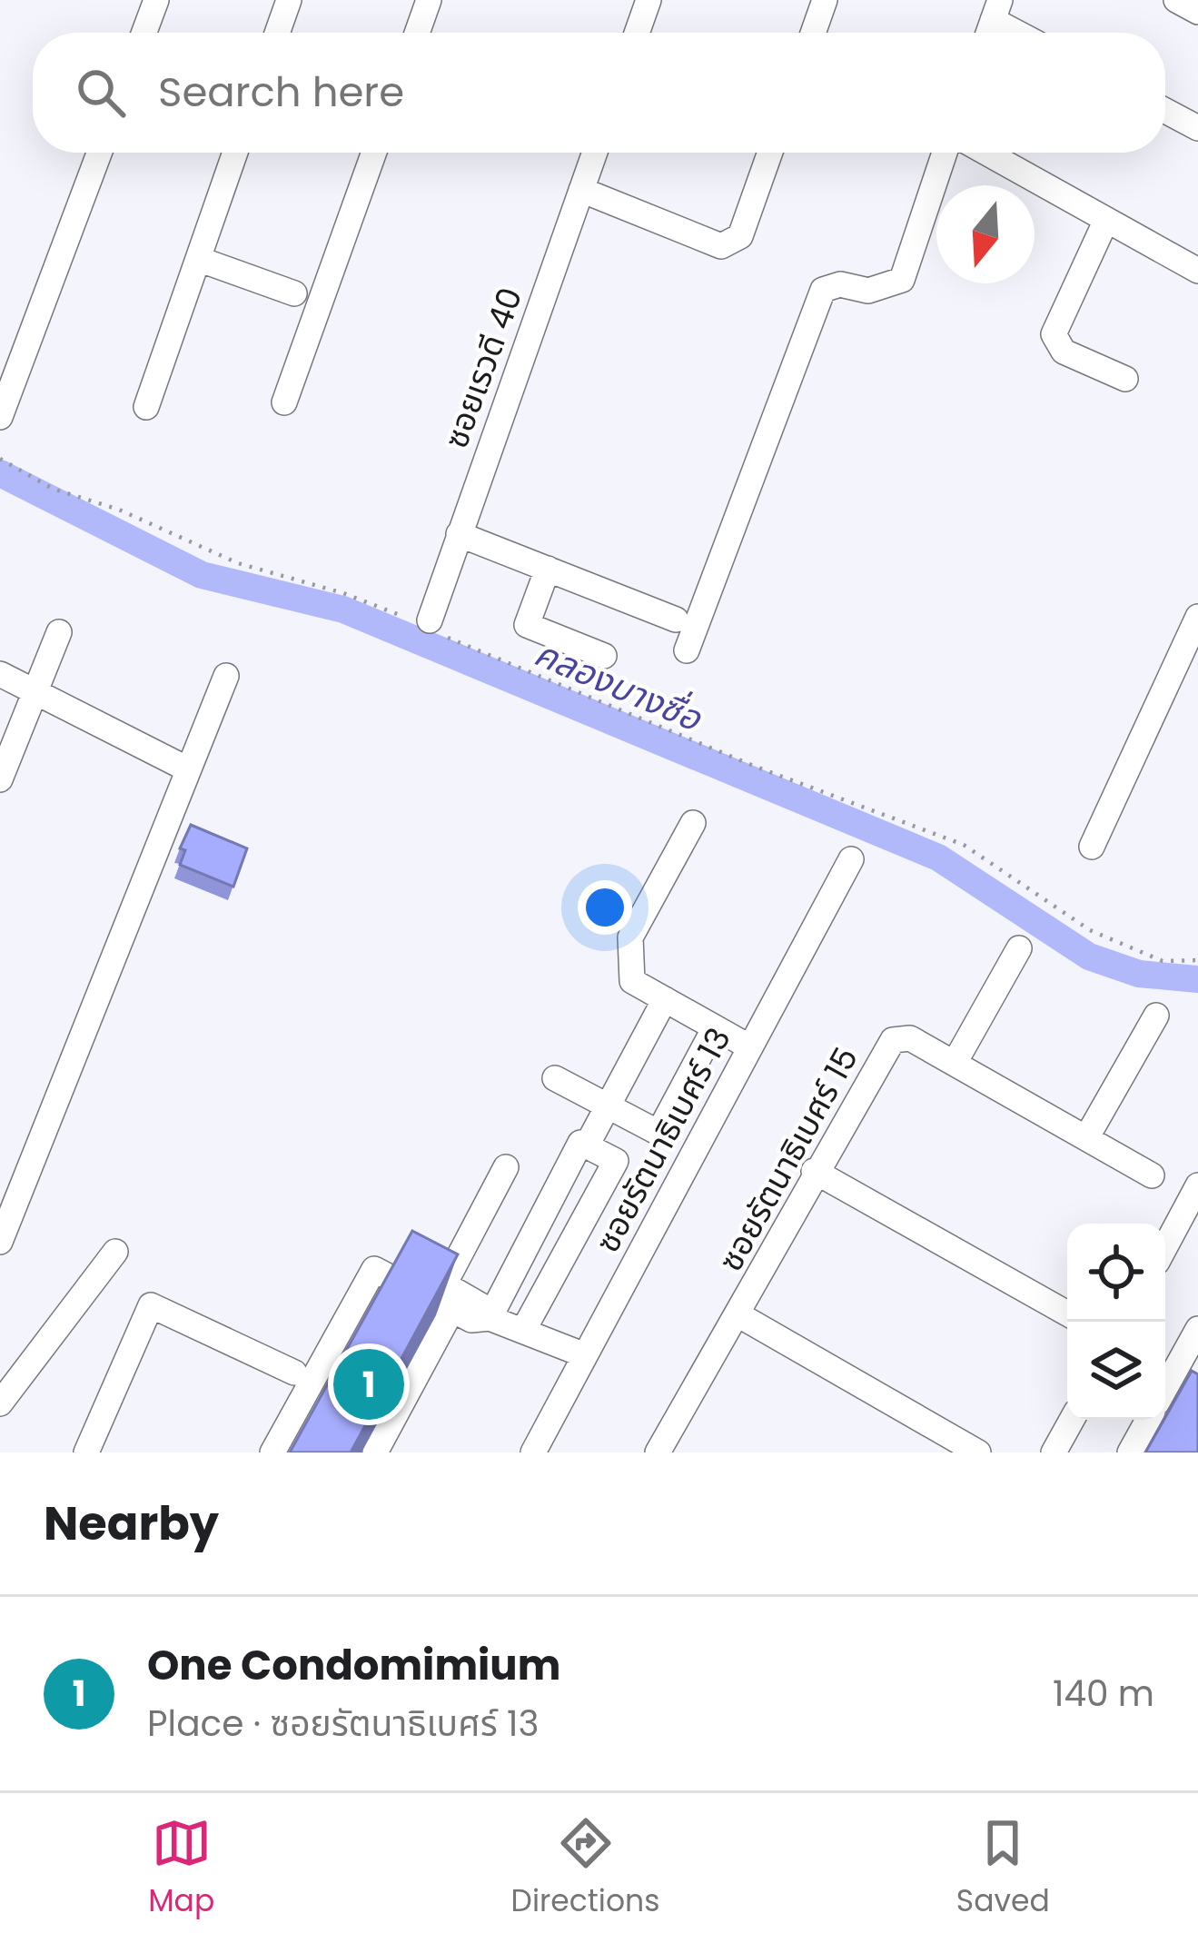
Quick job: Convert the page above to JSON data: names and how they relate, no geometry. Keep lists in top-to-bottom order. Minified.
{"streets":{"street":["ซอยเรวดี 40","ซอยรัตนาธิเบศร์ 13","ซอยรัตนาธิเบศร์ 15"]},"water":["คลองบางซื่อ"],"north":"bottom","page":{"search":"Search here","pins":"1","heading":"Nearby","list":[{"mark":"1","name":"One Condomimium","note":"Place · ซอยรัตนาธิเบศร์ 13","value":"140 m"}],"nav":["Map","Directions","Saved"]}}
